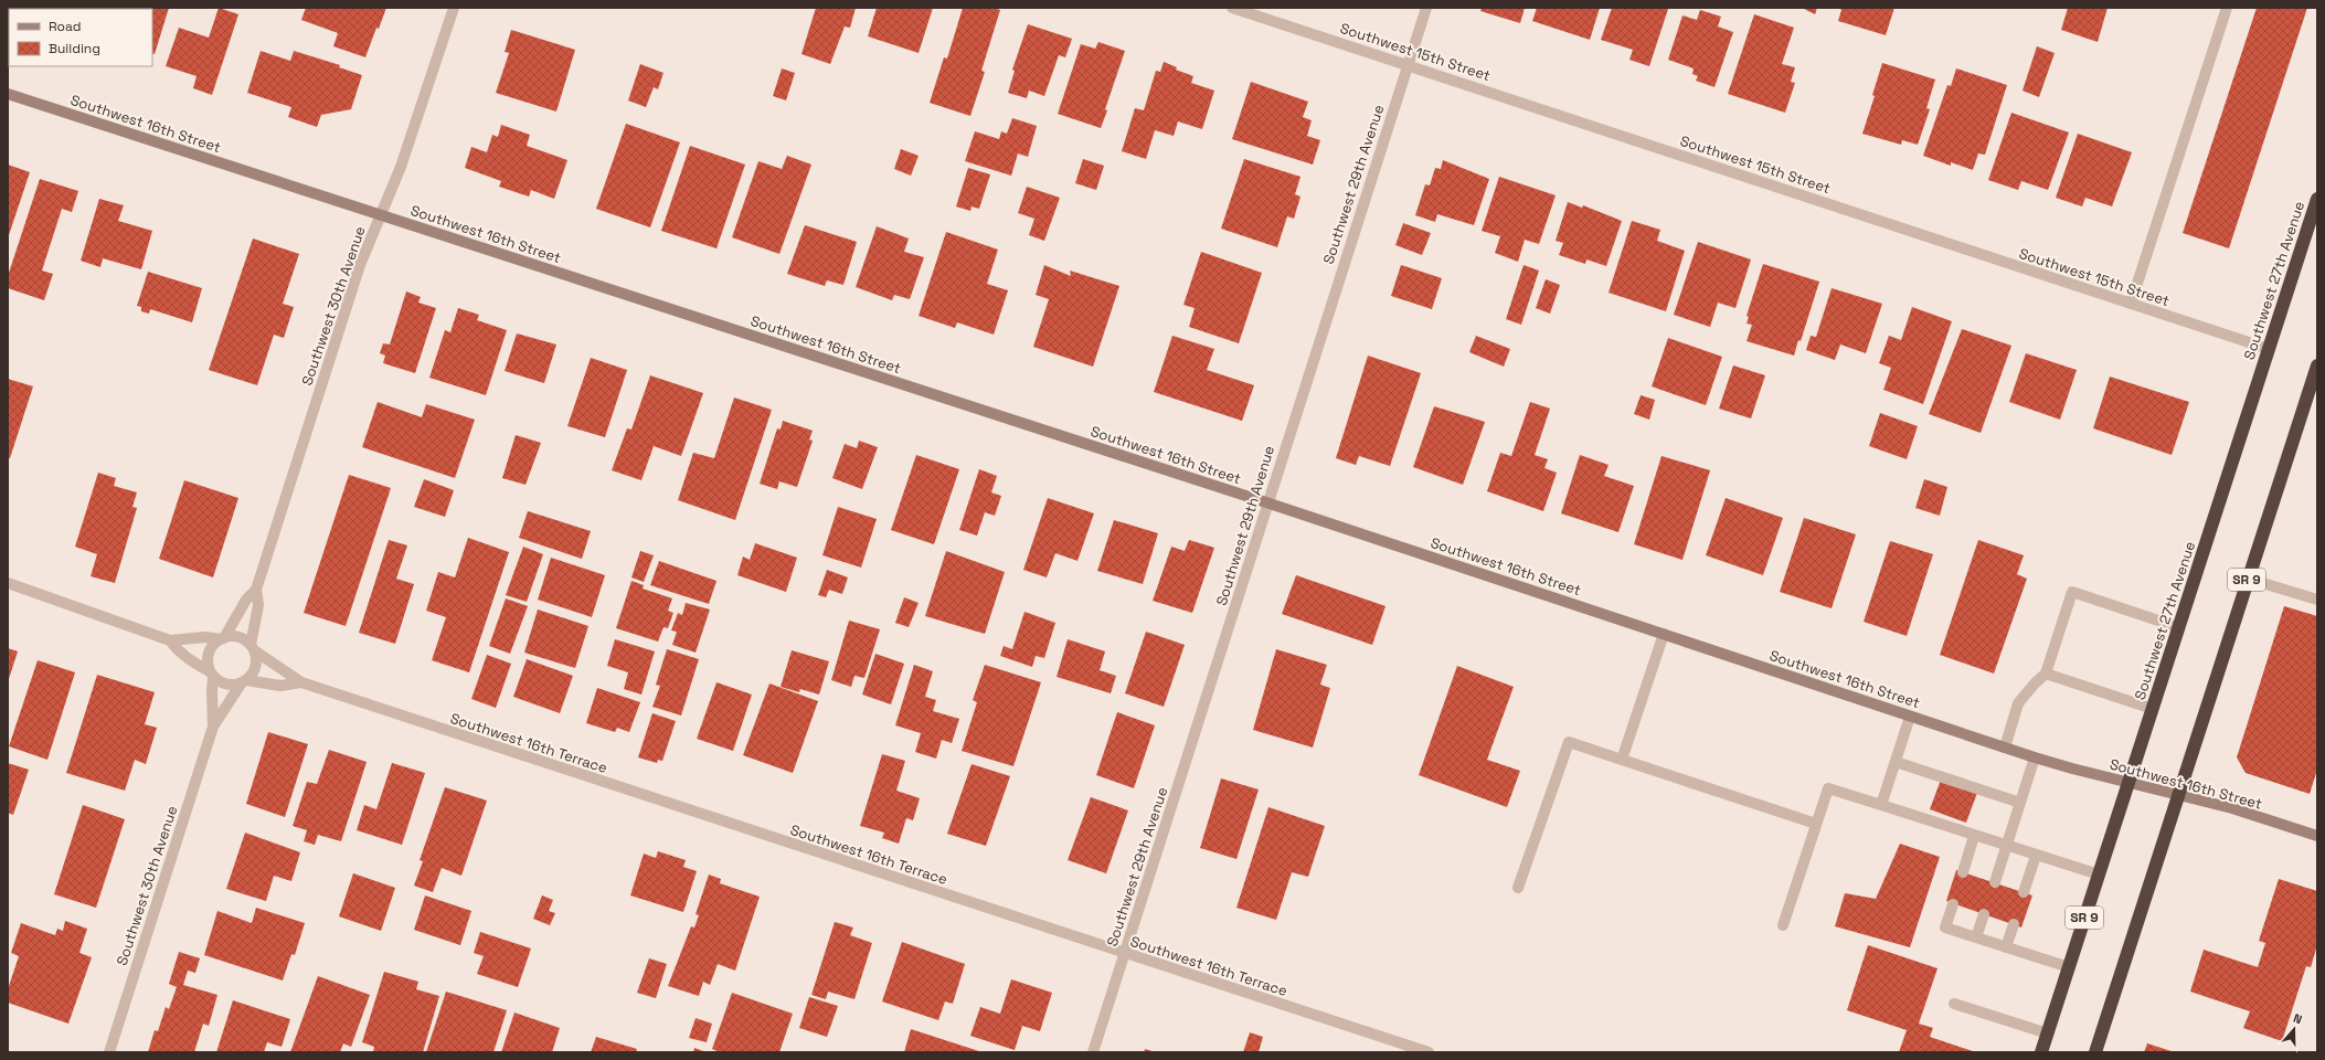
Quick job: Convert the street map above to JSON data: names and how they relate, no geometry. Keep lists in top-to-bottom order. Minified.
{"streets":{"highway":["Southwest 27th Avenue","SR 9"],"street":["Southwest 15th Street","Southwest 16th Street","Southwest 29th Avenue","Southwest 30th Avenue","Southwest 16th Terrace"]},"crossings":[["Southwest 15th Street","Southwest 29th Avenue"],["Southwest 15th Street","Southwest 27th Avenue"],["Southwest 16th Street","Southwest 29th Avenue"],["Southwest 16th Street","Southwest 27th Avenue"],["Southwest 16th Street","Southwest 30th Avenue"],["Southwest 16th Street","SR 9"],["Southwest 29th Avenue","Southwest 16th Terrace"],["Southwest 30th Avenue","Southwest 16th Terrace"]],"legend":["Road","Building"],"north":"top"}
